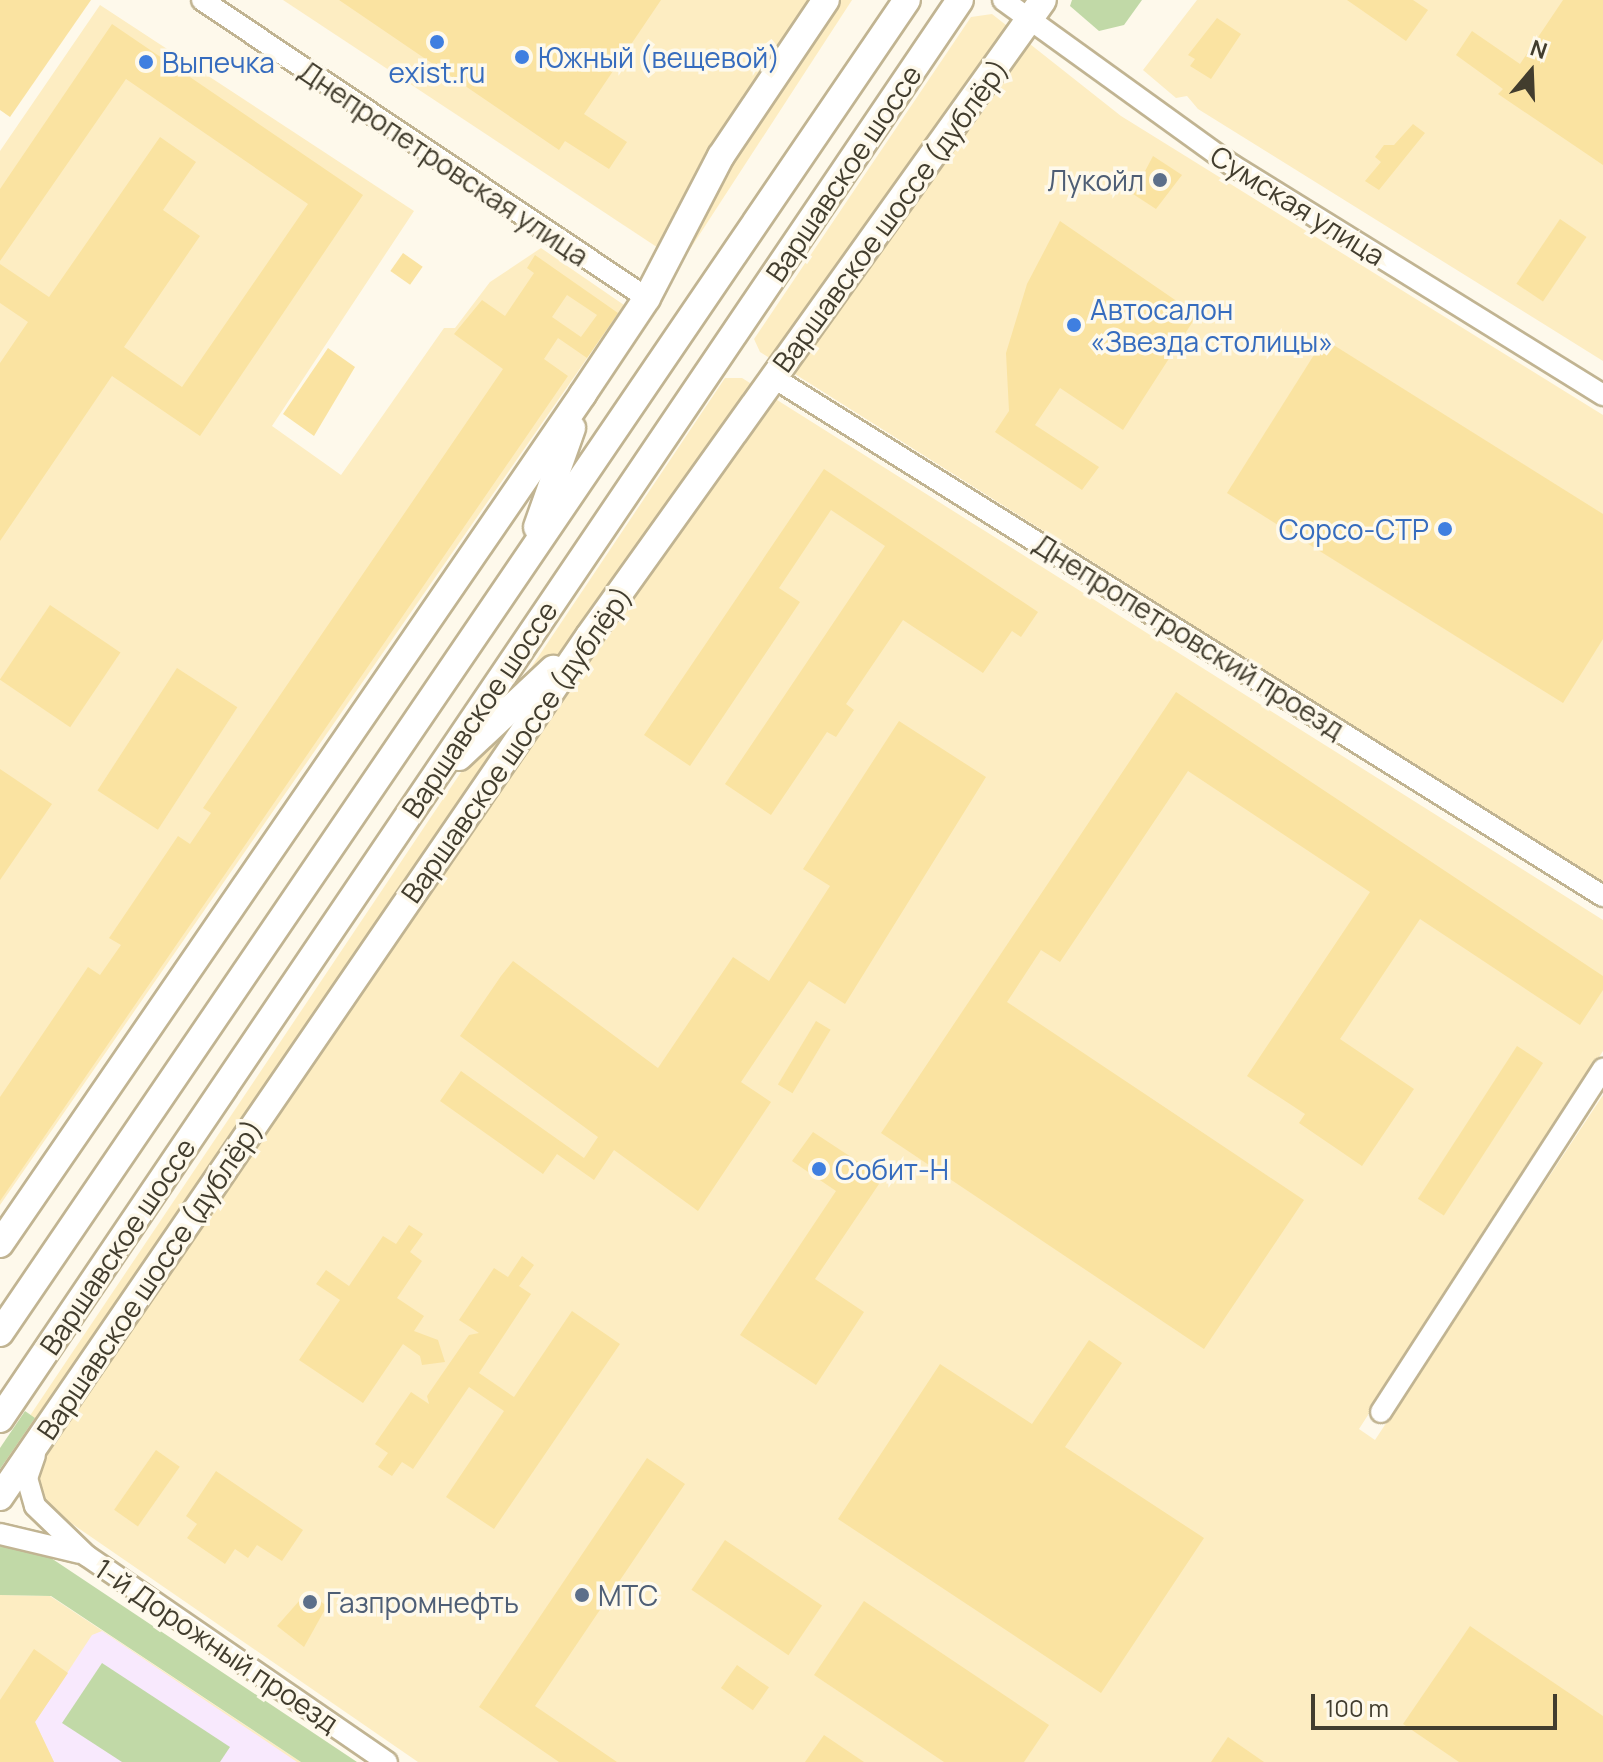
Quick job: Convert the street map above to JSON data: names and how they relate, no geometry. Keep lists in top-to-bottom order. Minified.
{"streets":{"main road":["Варшавское шоссе","Варшавское шоссе (дублёр)"],"street":["Днепропетровская улица","Сумская улица","Днепропетровский проезд","1-й Дорожный проезд"]},"crossings":[["Сумская улица","Варшавское шоссе (дублёр)"],["Варшавское шоссе (дублёр)","Днепропетровский проезд"]],"places":["exist.ru","Южный (вещевой)","Выпечка","Лукойл","Автосалон «Звезда столицы»","Сорсо-СТР","Собит-Н","МТС","Газпромнефть"],"scale_bar":"100 m","north":"top"}
